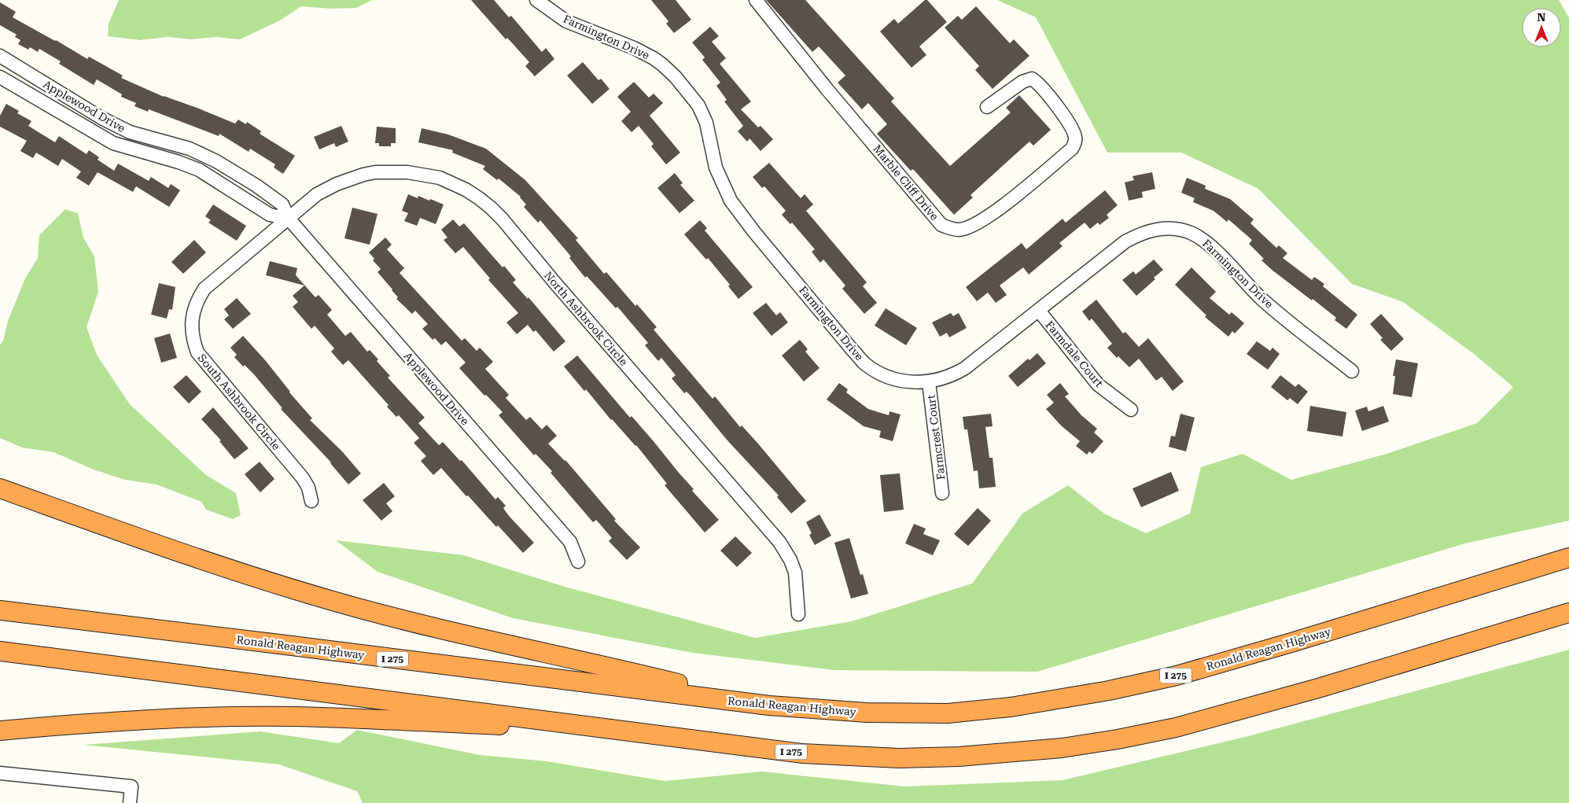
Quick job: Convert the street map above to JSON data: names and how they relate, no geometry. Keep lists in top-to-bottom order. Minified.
{"streets":{"highway":["Ronald Reagan Highway","I 275"],"street":["Farmington Drive","Applewood Drive","Marble Cliff Drive","North Ashbrook Circle","Farmdale Court","South Ashbrook Circle","Farmcrest Court"]},"crossings":[["Farmington Drive","Farmdale Court"],["Farmington Drive","Farmcrest Court"],["Applewood Drive","North Ashbrook Circle"],["Applewood Drive","South Ashbrook Circle"],["North Ashbrook Circle","South Ashbrook Circle"]],"north":"top"}
